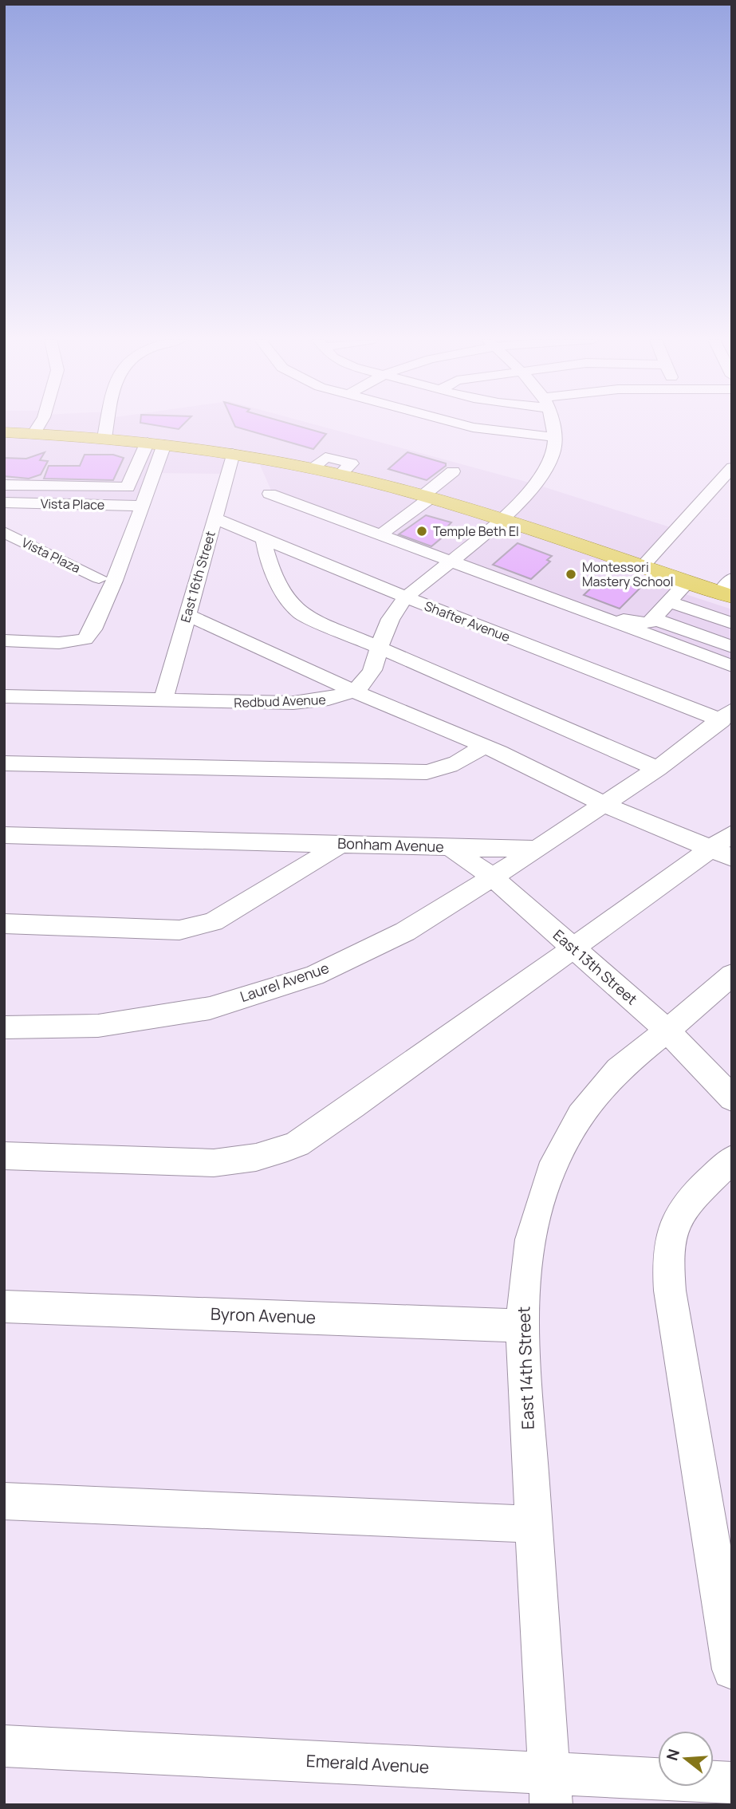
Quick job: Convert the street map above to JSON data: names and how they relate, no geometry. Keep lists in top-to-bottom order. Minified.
{"streets":{"street":["Vista Place","Vista Plaza","East 16th Street","Shafter Avenue","Redbud Avenue","Bonham Avenue","East 13th Street","Laurel Avenue","Byron Avenue","East 14th Street","Emerald Avenue"]},"crossings":[["East 16th Street","Shafter Avenue"],["East 16th Street","Redbud Avenue"],["Bonham Avenue","East 13th Street"],["Bonham Avenue","Laurel Avenue"],["East 13th Street","Laurel Avenue"],["East 13th Street","East 14th Street"],["Byron Avenue","East 14th Street"],["East 14th Street","Emerald Avenue"]],"places":["Temple Beth El","Montessori Mastery School"],"north":"left"}
